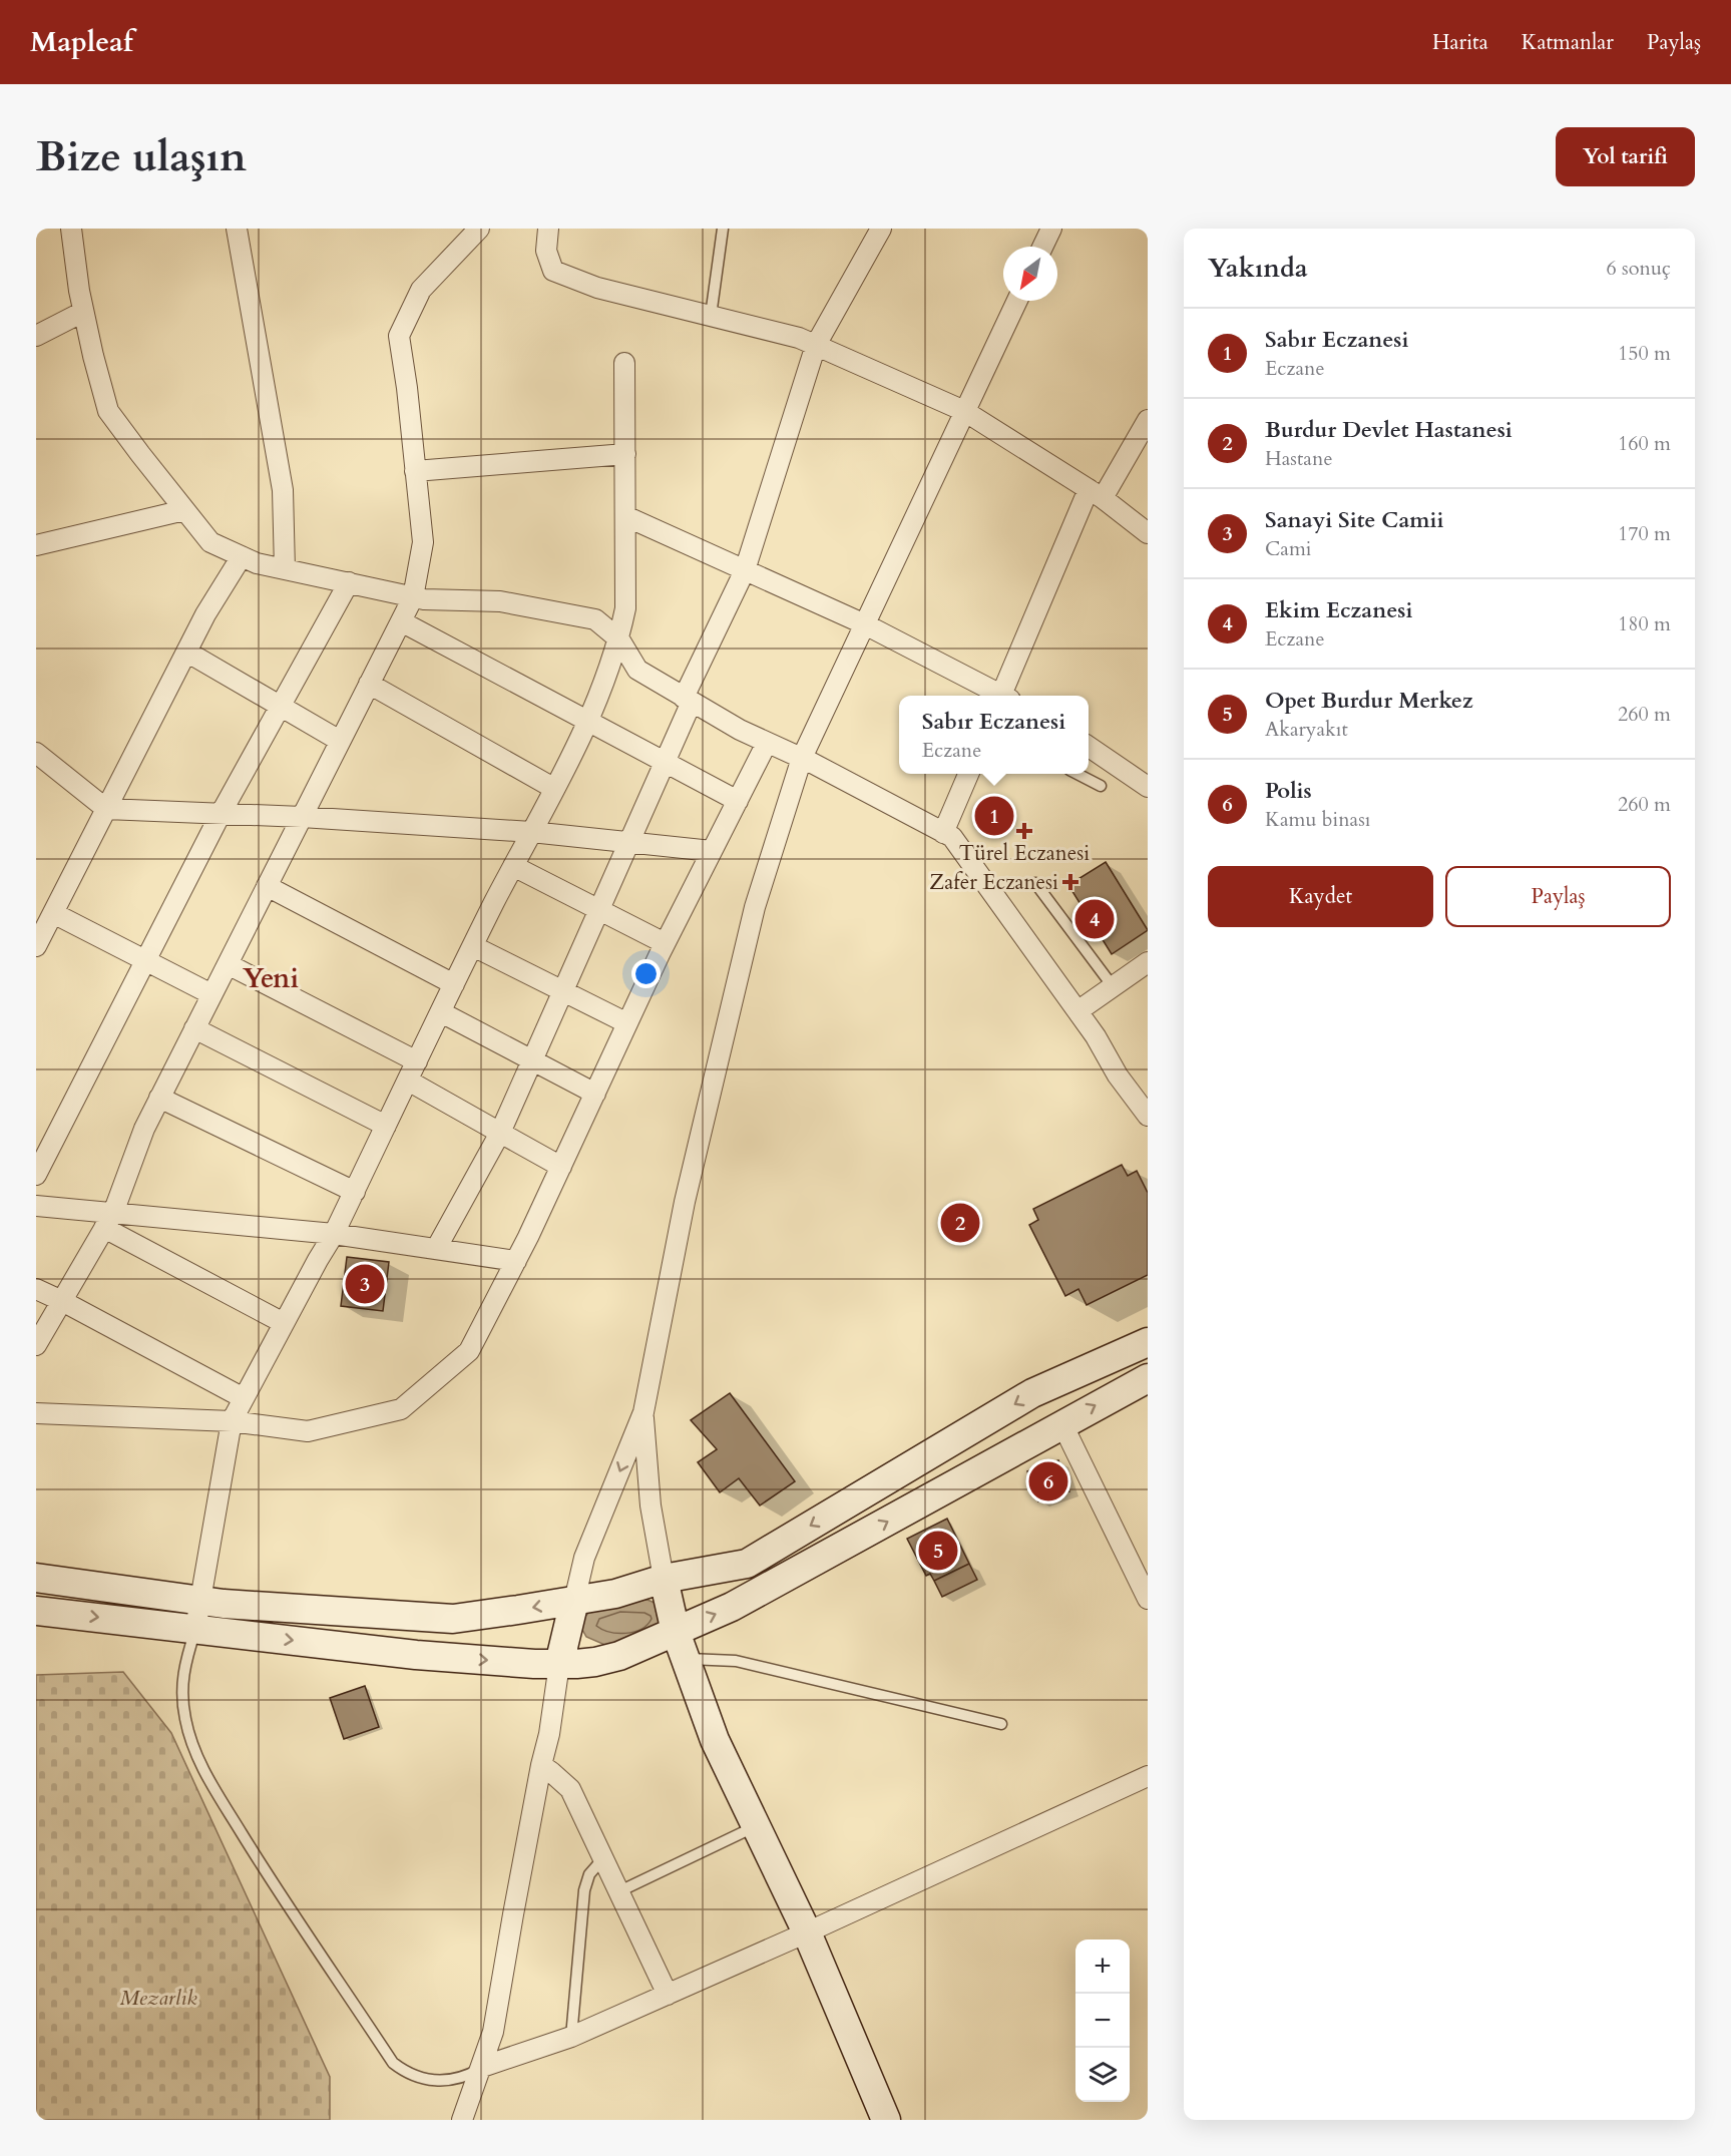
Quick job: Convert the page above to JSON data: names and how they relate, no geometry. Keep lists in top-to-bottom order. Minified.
{"districts":["Yeni"],"parks":["Mezarlık"],"places":{"health":["Türel Eczanesi","Zafer Eczanesi"]},"north":"bottom left","page":{"header":"Mapleaf","nav":["Harita","Katmanlar","Paylaş"],"buttons":["Yol tarifi",["Kaydet","Paylaş"]],"title":"Bize ulaşın","heading":["Yakında","6 sonuç"],"list":[{"mark":"1","name":"Sabır Eczanesi","note":"Eczane","value":"150 m"},{"mark":"2","name":"Burdur Devlet Hastanesi","note":"Hastane","value":"160 m"},{"mark":"3","name":"Sanayi Site Camii","note":"Cami","value":"170 m"},{"mark":"4","name":"Ekim Eczanesi","note":"Eczane","value":"180 m"},{"mark":"5","name":"Opet Burdur Merkez","note":"Akaryakıt","value":"260 m"},{"mark":"6","name":"Polis","note":"Kamu binası","value":"260 m"}],"popup":["Sabır Eczanesi","Eczane"],"pins":["1","4","2","3","6","5"],"map_buttons":["+","−"]}}
